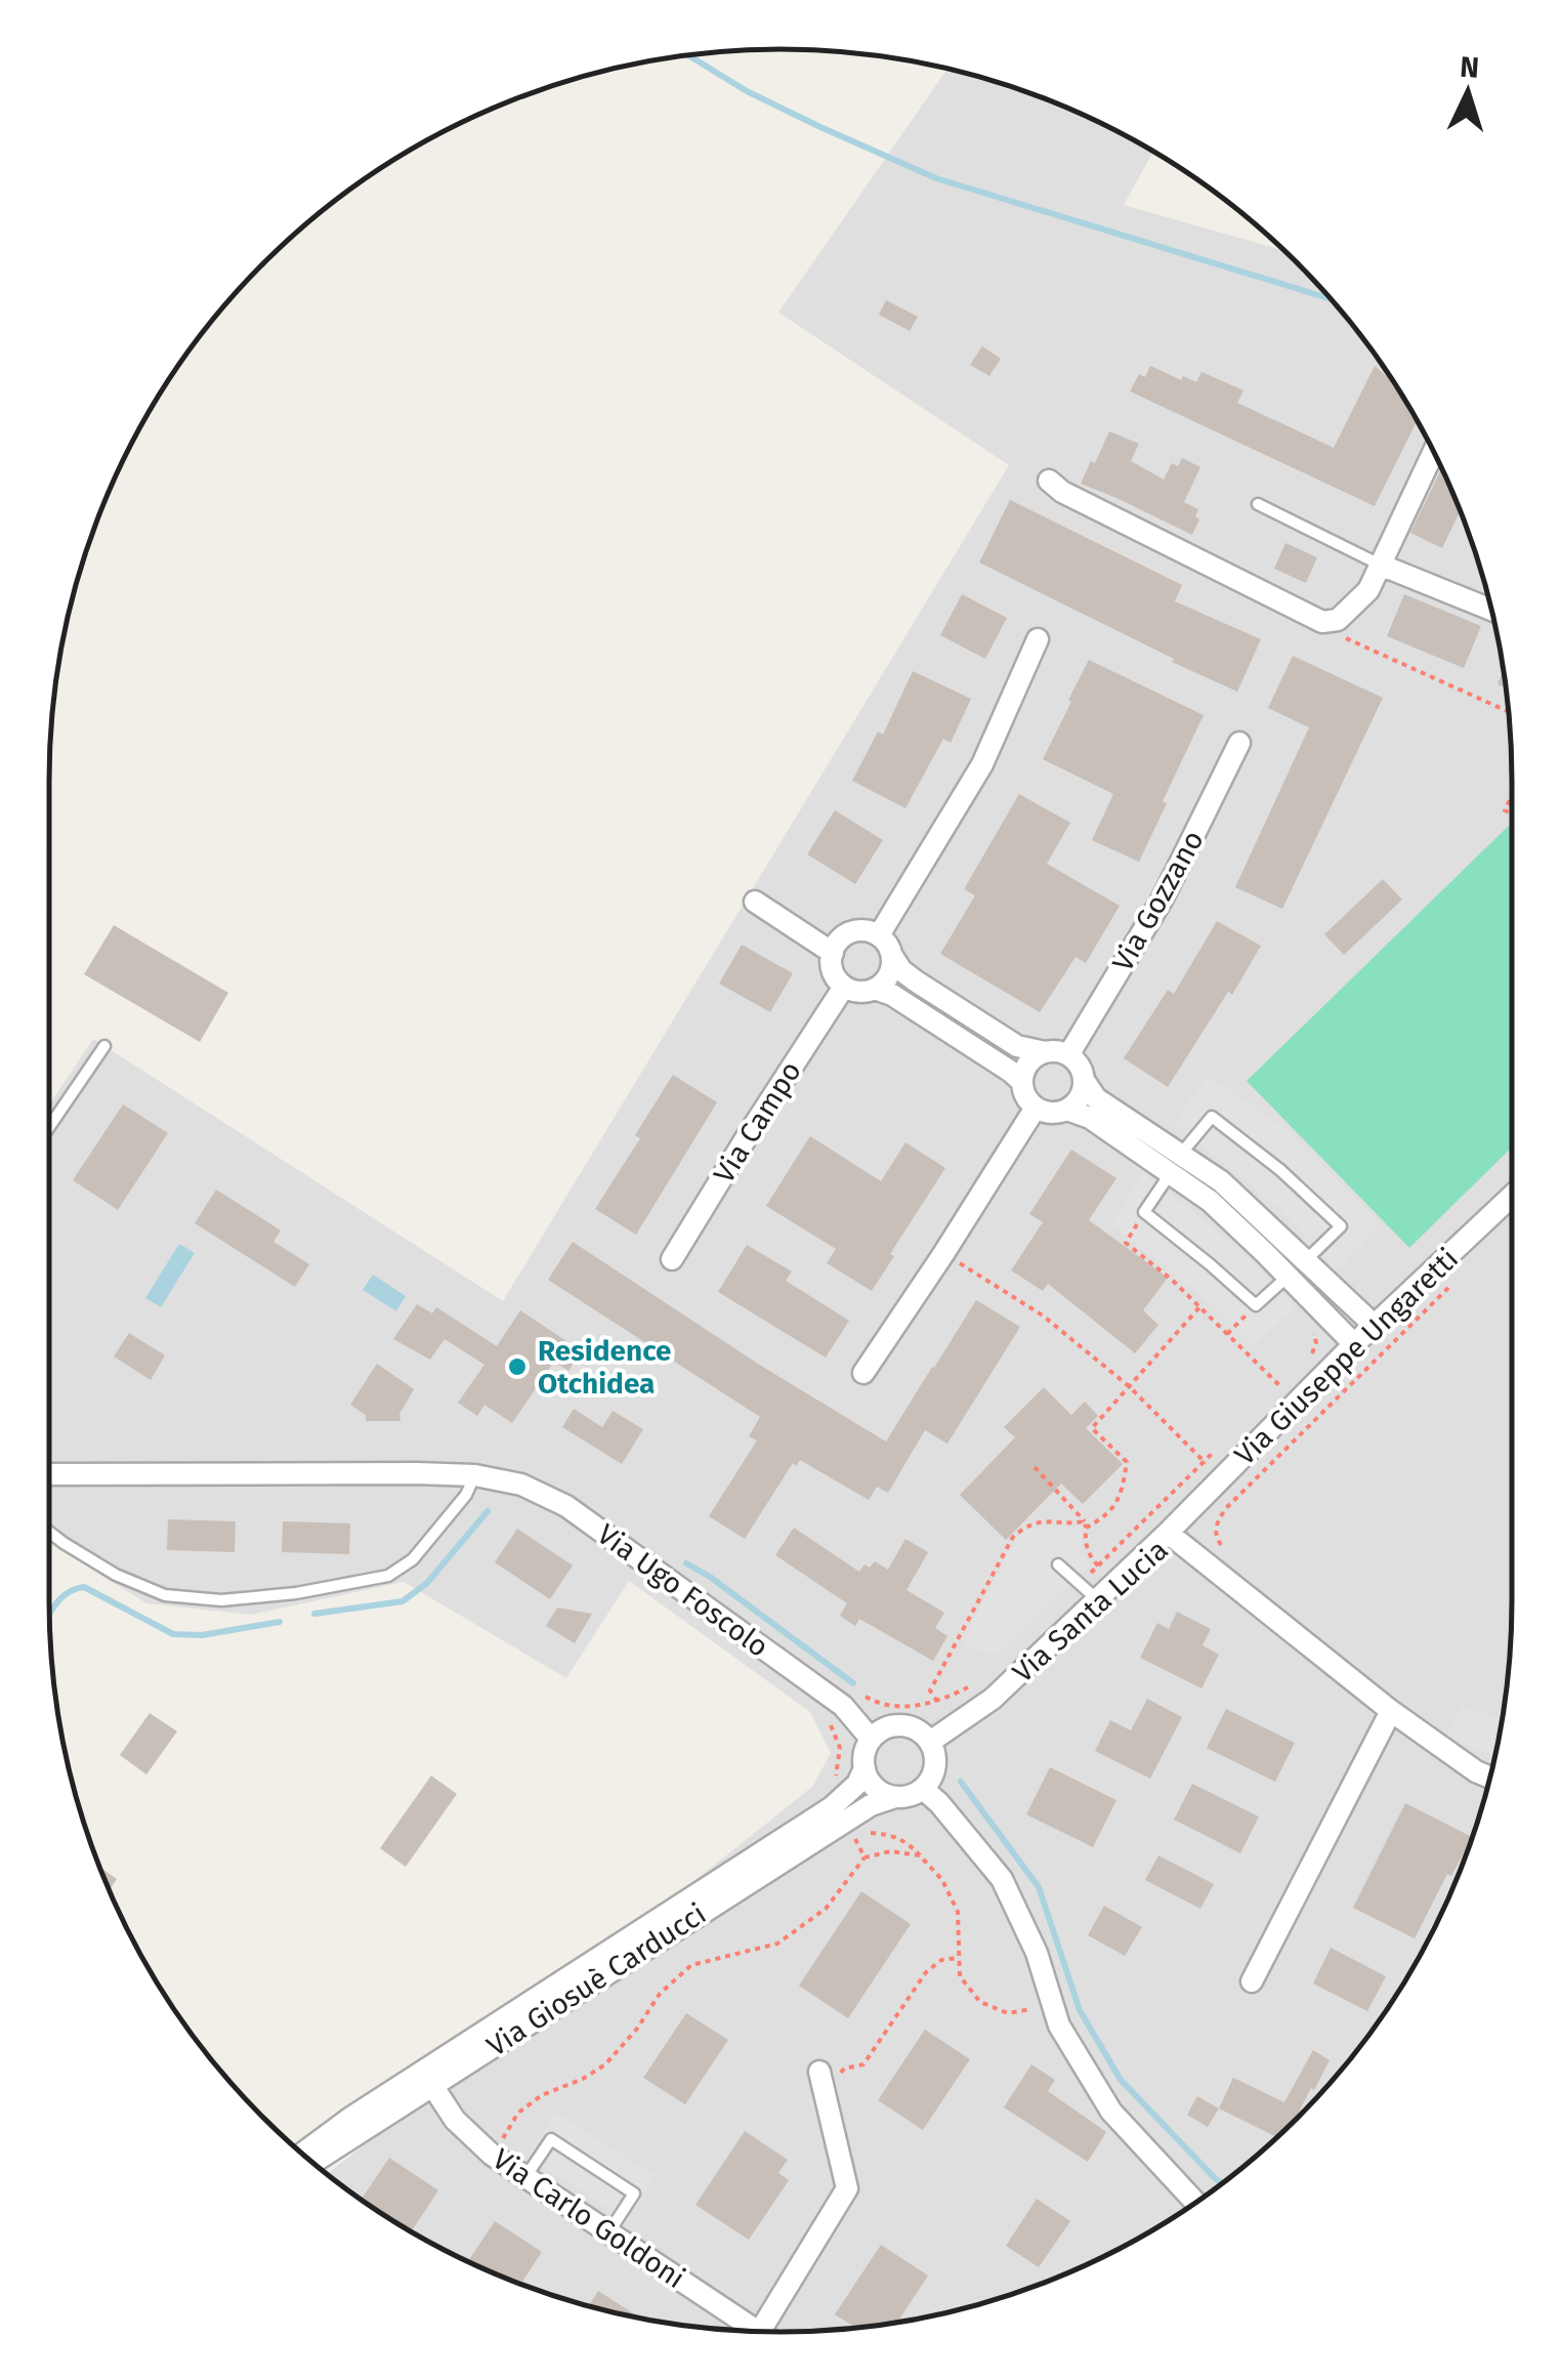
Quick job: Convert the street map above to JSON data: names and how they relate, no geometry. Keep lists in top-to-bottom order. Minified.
{"streets":{"street":["Via Gozzano","Via Campo","Via Giuseppe Ungaretti","Via Ugo Foscolo","Via Santa Lucia","Via Giosuè Carducci","Via Carlo Goldoni"]},"crossings":[["Via Giuseppe Ungaretti","Via Santa Lucia"],["Via Ugo Foscolo","Via Santa Lucia"],["Via Ugo Foscolo","Via Giosuè Carducci"],["Via Santa Lucia","Via Giosuè Carducci"],["Via Giosuè Carducci","Via Carlo Goldoni"]],"places":["Residence Otchidea"],"north":"top"}
